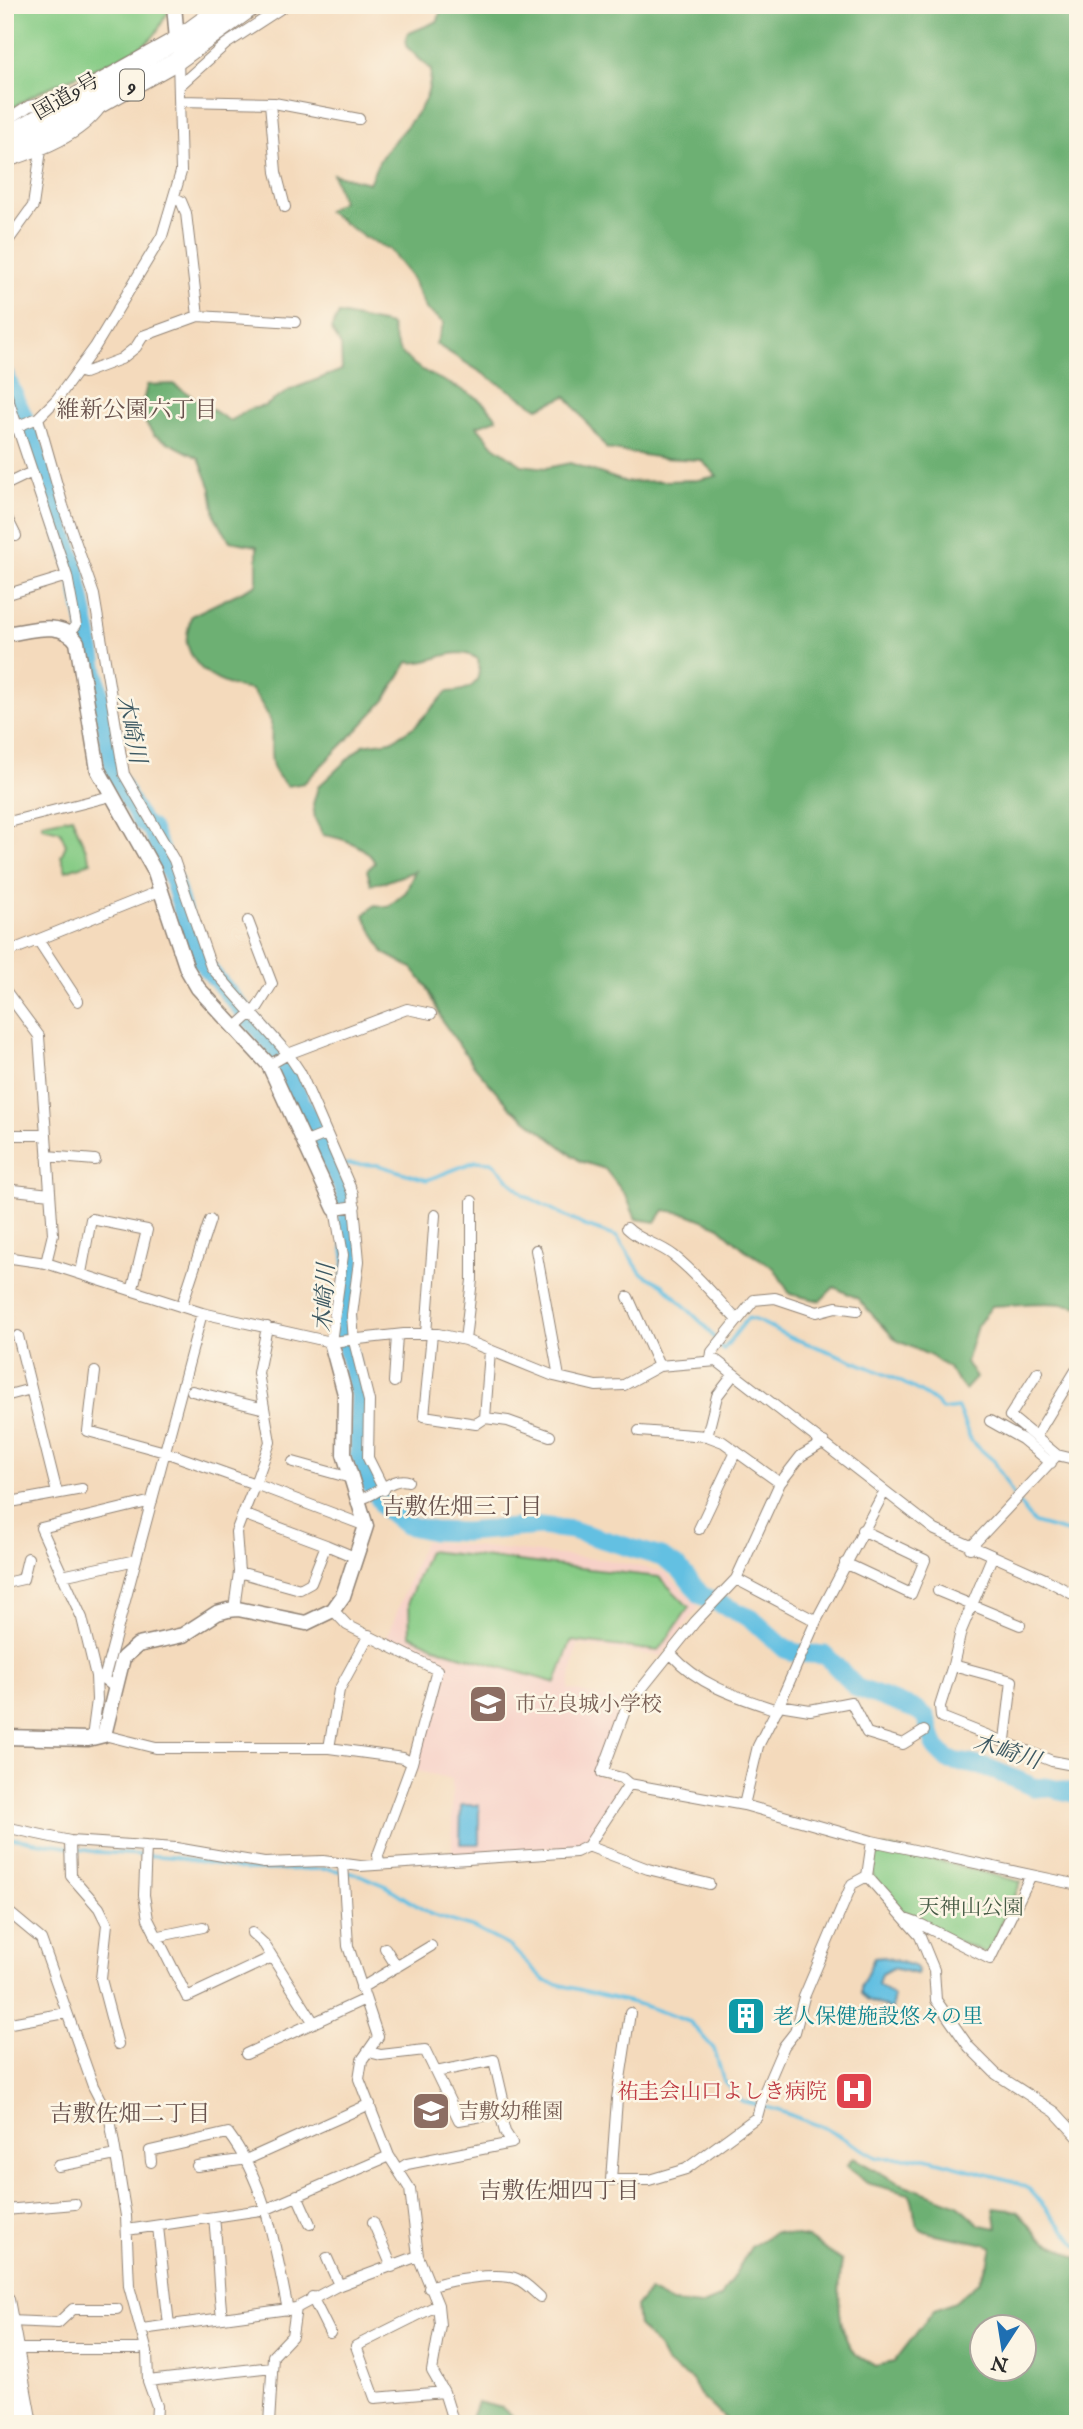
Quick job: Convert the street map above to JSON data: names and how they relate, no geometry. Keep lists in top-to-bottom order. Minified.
{"streets":{"highway":["9","国道9号"]},"districts":["維新公園六丁目","吉敷佐畑三丁目","吉敷佐畑二丁目","吉敷佐畑四丁目"],"water":["木崎川"],"parks":["天神山公園"],"places":{"school or university":["市立良城小学校","吉敷幼稚園"],"building":["老人保健施設悠々の里"],"hospital":["祐圭会山口よしき病院"]},"north":"bottom"}
